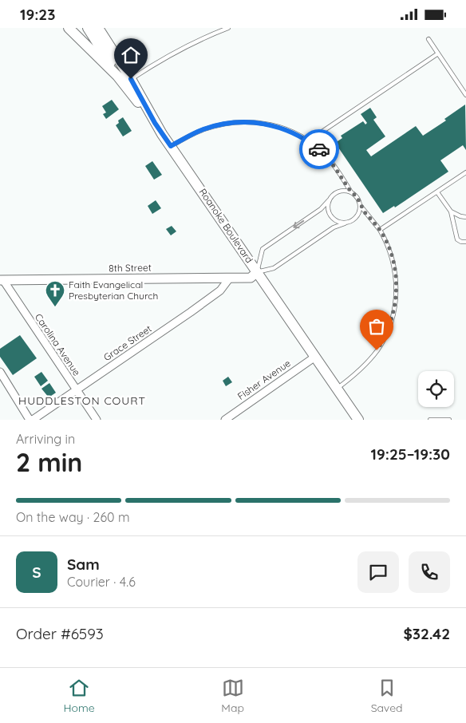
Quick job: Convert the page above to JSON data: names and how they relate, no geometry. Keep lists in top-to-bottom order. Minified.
{"streets":{"main road":["Roanoke Boulevard"],"street":["8th Street","Grace Street","Carolina Avenue","Fisher Avenue"]},"crossings":[["Roanoke Boulevard","8th Street"],["Roanoke Boulevard","Fisher Avenue"],["8th Street","Grace Street"],["8th Street","Carolina Avenue"],["Grace Street","Carolina Avenue"]],"districts":["HUDDLESTON COURT"],"places":{"church":["Faith Evangelical Presbyterian Church"]},"page":{"status":"19:23","heading":["2 min","Arriving in","19:25–19:30"],"panel":["Sam","Courier · 4.6","Order #6593","$32.42"],"bar":"On the way · 260 m","round":"S","tabs":["Home","Map","Saved"]}}
